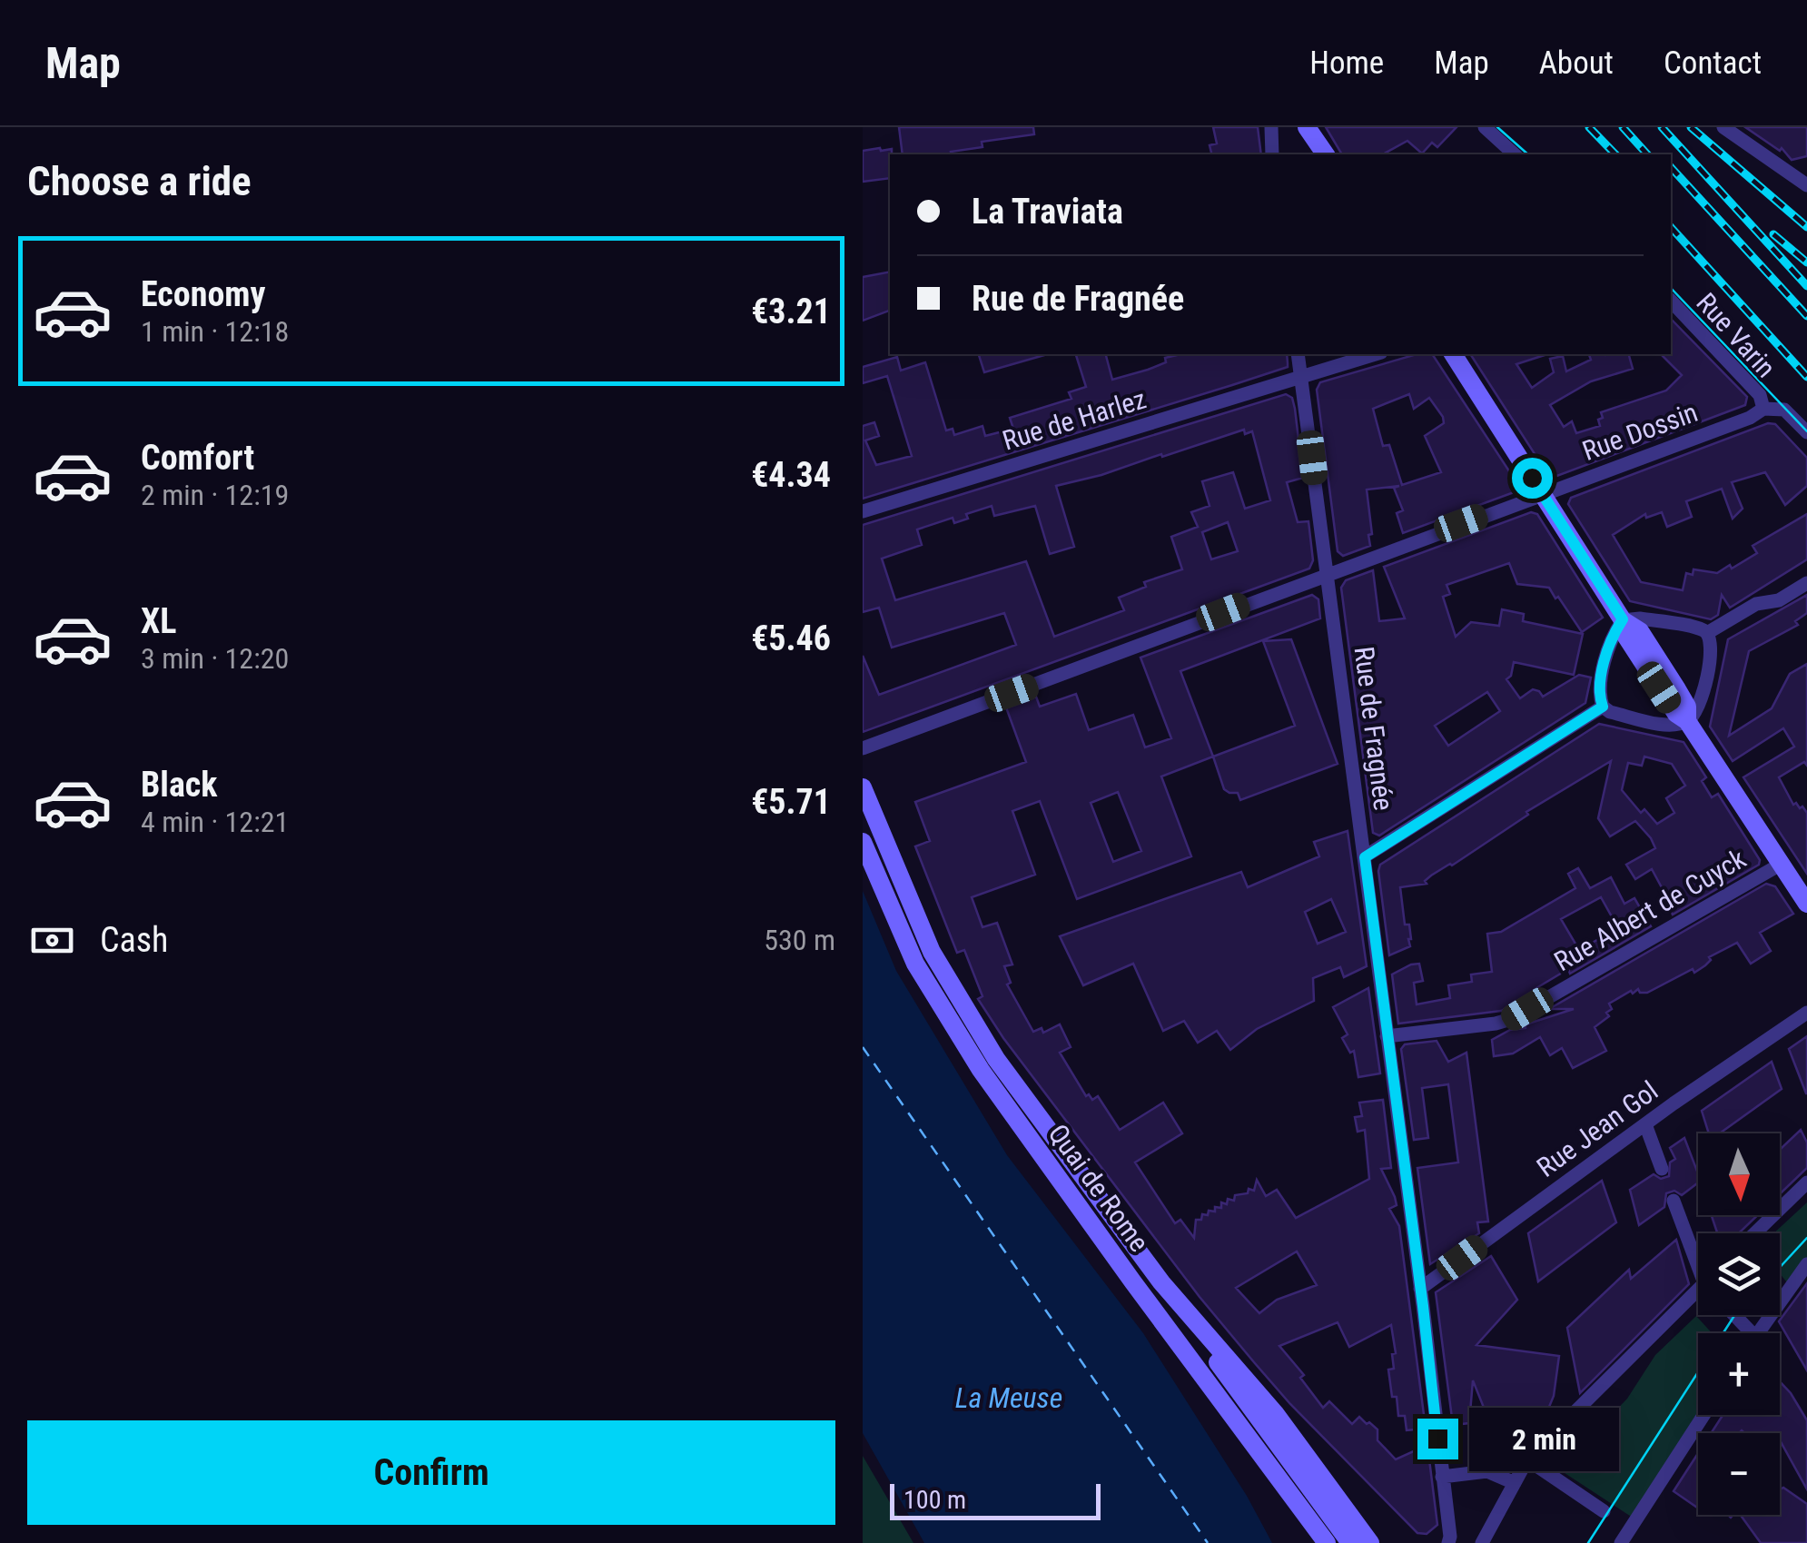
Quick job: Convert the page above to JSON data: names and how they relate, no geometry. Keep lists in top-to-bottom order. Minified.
{"streets":{"main road":["Quai de Rome"],"street":["Rue Varin","Rue de Harlez","Rue Dossin","Rue de Fragnée","Rue Albert de Cuyck","Rue Jean Gol"]},"crossings":[["Rue Varin","Rue Dossin"],["Rue de Harlez","Rue de Fragnée"],["Rue Dossin","Rue de Fragnée"],["Rue de Fragnée","Rue Albert de Cuyck"],["Rue de Fragnée","Rue Jean Gol"]],"water":["La Meuse"],"scale_bar":"100 m","north":"bottom","page":{"header":"Map","nav":["Home","Map","About","Contact"],"heading":"Choose a ride","banner":["La Traviata","Rue de Fragnée"],"list":[{"name":"Economy","note":"1 min · 12:18","value":"€3.21"},{"name":"Comfort","note":"2 min · 12:19","value":"€4.34"},{"name":"XL","note":"3 min · 12:20","value":"€5.46"},{"name":"Black","note":"4 min · 12:21","value":"€5.71"}],"pay":["Cash","530 m"],"map_buttons":["+","−"],"buttons":"Confirm","bubble":"2 min","scale":"100 m"}}
